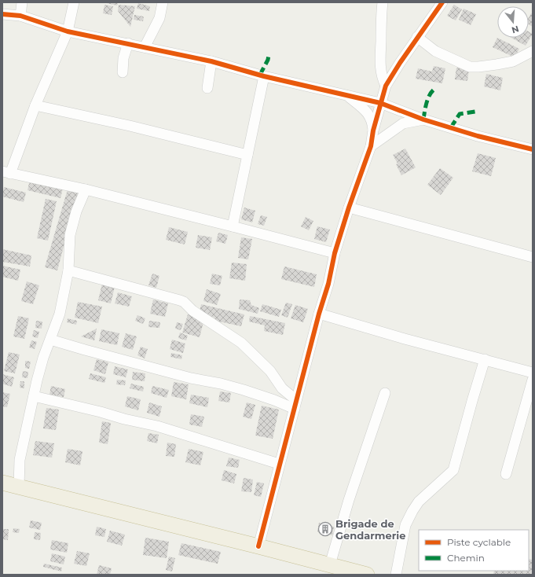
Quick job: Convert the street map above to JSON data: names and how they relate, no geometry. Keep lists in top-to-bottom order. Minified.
{"places":{"building":["Brigade de Gendarmerie"]},"legend":["Piste cyclable","Chemin"],"north":"bottom"}
